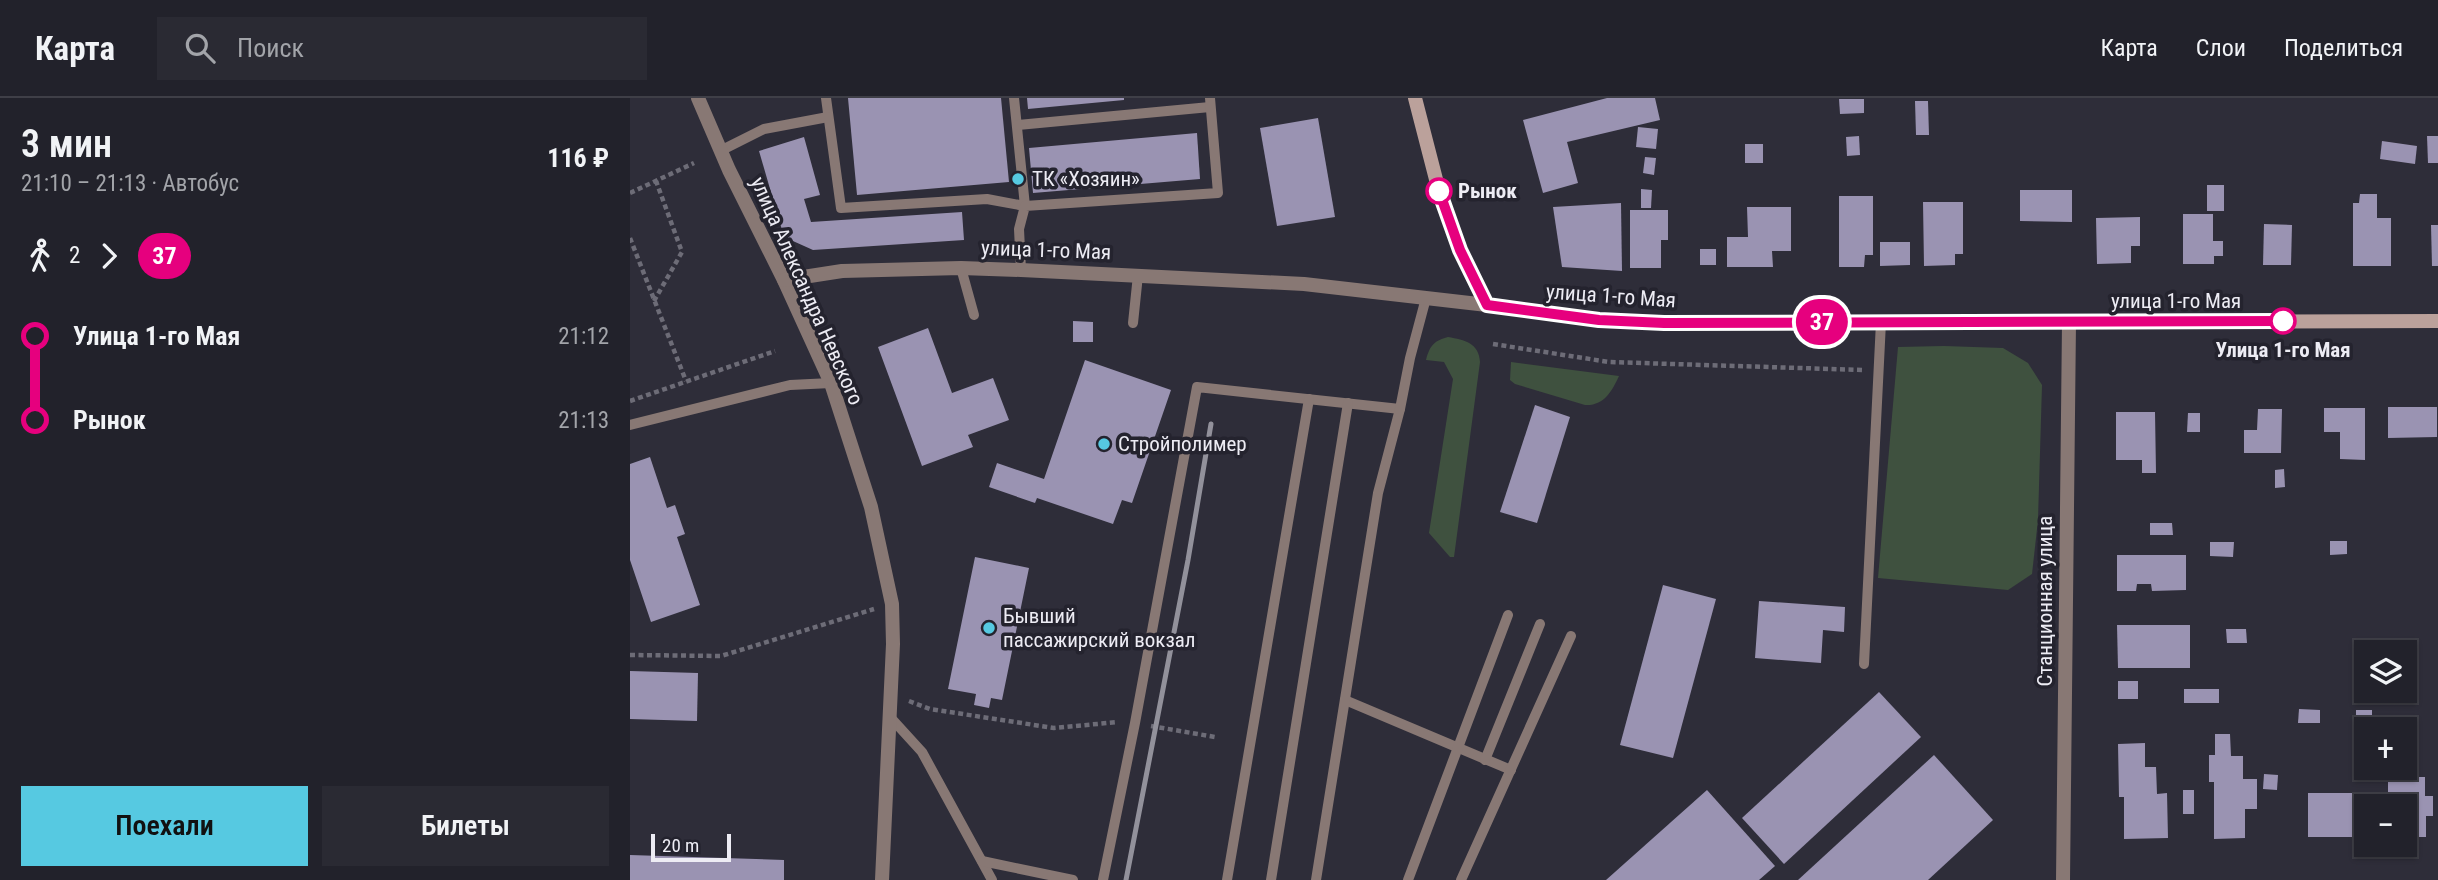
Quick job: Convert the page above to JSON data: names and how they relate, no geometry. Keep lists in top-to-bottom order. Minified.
{"streets":{"main road":["улица 1-го Мая"],"street":["улица Александра Невского","Станционная улица"]},"crossings":[["улица 1-го Мая","улица Александра Невского"],["улица 1-го Мая","Станционная улица"]],"places":["ТК «Хозяин»","Рынок","Улица 1-го Мая","Стройполимер","Бывший пассажирский вокзал"],"lines":["bus line 37"],"scale_bar":"20 m","page":{"header":"Карта","search":"Поиск","nav":["Карта","Слои","Поделиться"],"heading":["3 мин","21:10 – 21:13 · Автобус","116 ₽"],"on_map":"37","legs":["2","37"],"list":[{"name":"Улица 1-го Мая","value":"21:12"},{"name":"Рынок","value":"21:13"}],"map_buttons":["+","−"],"buttons":["Поехали","Билеты"],"scale":"20 m"}}
